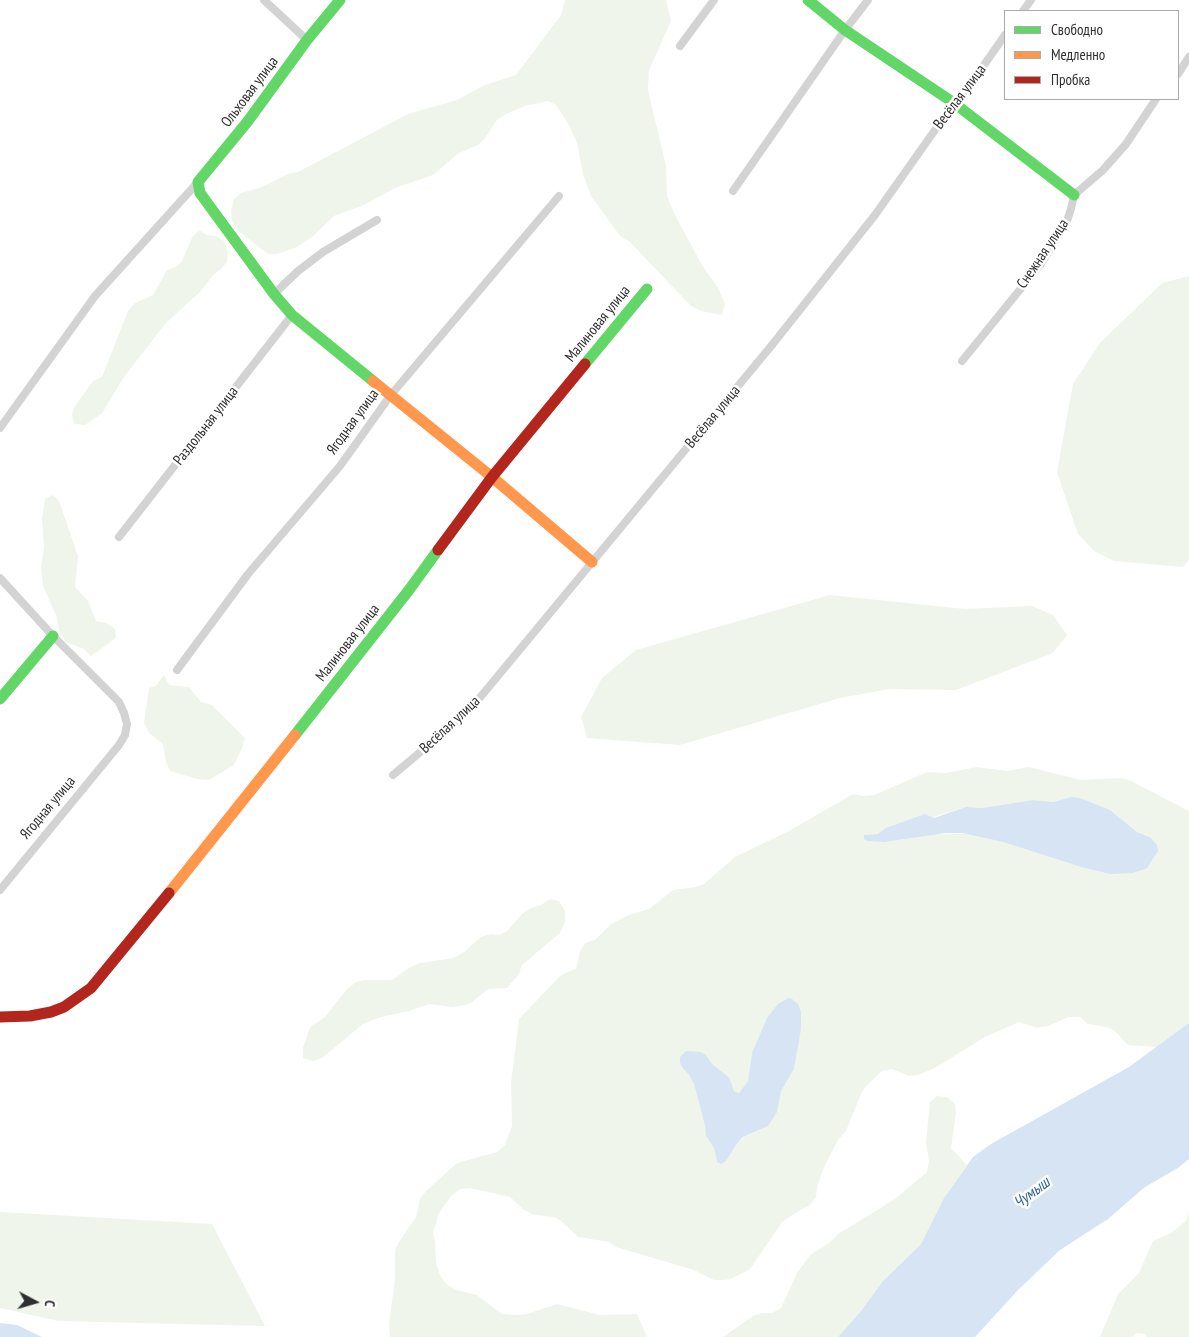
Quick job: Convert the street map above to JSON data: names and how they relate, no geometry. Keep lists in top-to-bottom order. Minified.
{"streets":{"street":["Ольховая улица","Весёлая улица","Снежная улица","Малиновая улица","Ягодная улица","Раздольная улица"]},"water":["Чумыш"],"legend":["Свободно","Медленно","Пробка"],"north":"right"}
